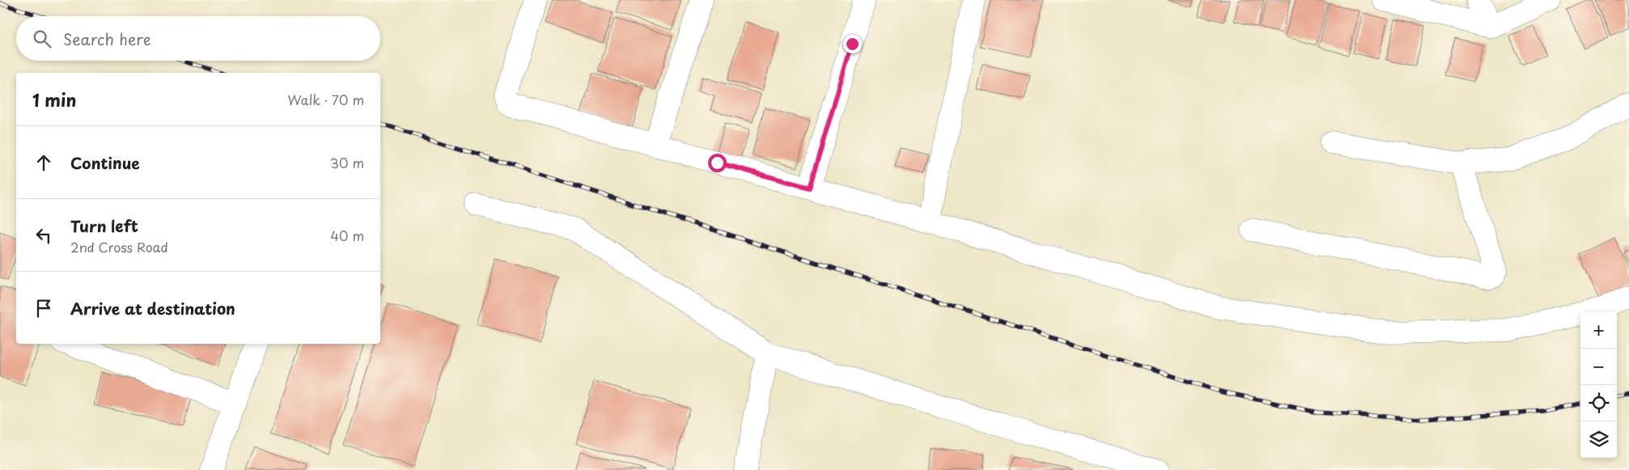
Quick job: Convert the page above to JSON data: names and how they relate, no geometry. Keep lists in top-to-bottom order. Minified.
{"page":{"search":"Search here","heading":["1 min","Walk · 70 m"],"list":[["Continue","30 m"],["Turn left","2nd Cross Road","40 m"],"Arrive at destination"],"map_buttons":["+","−"]}}
